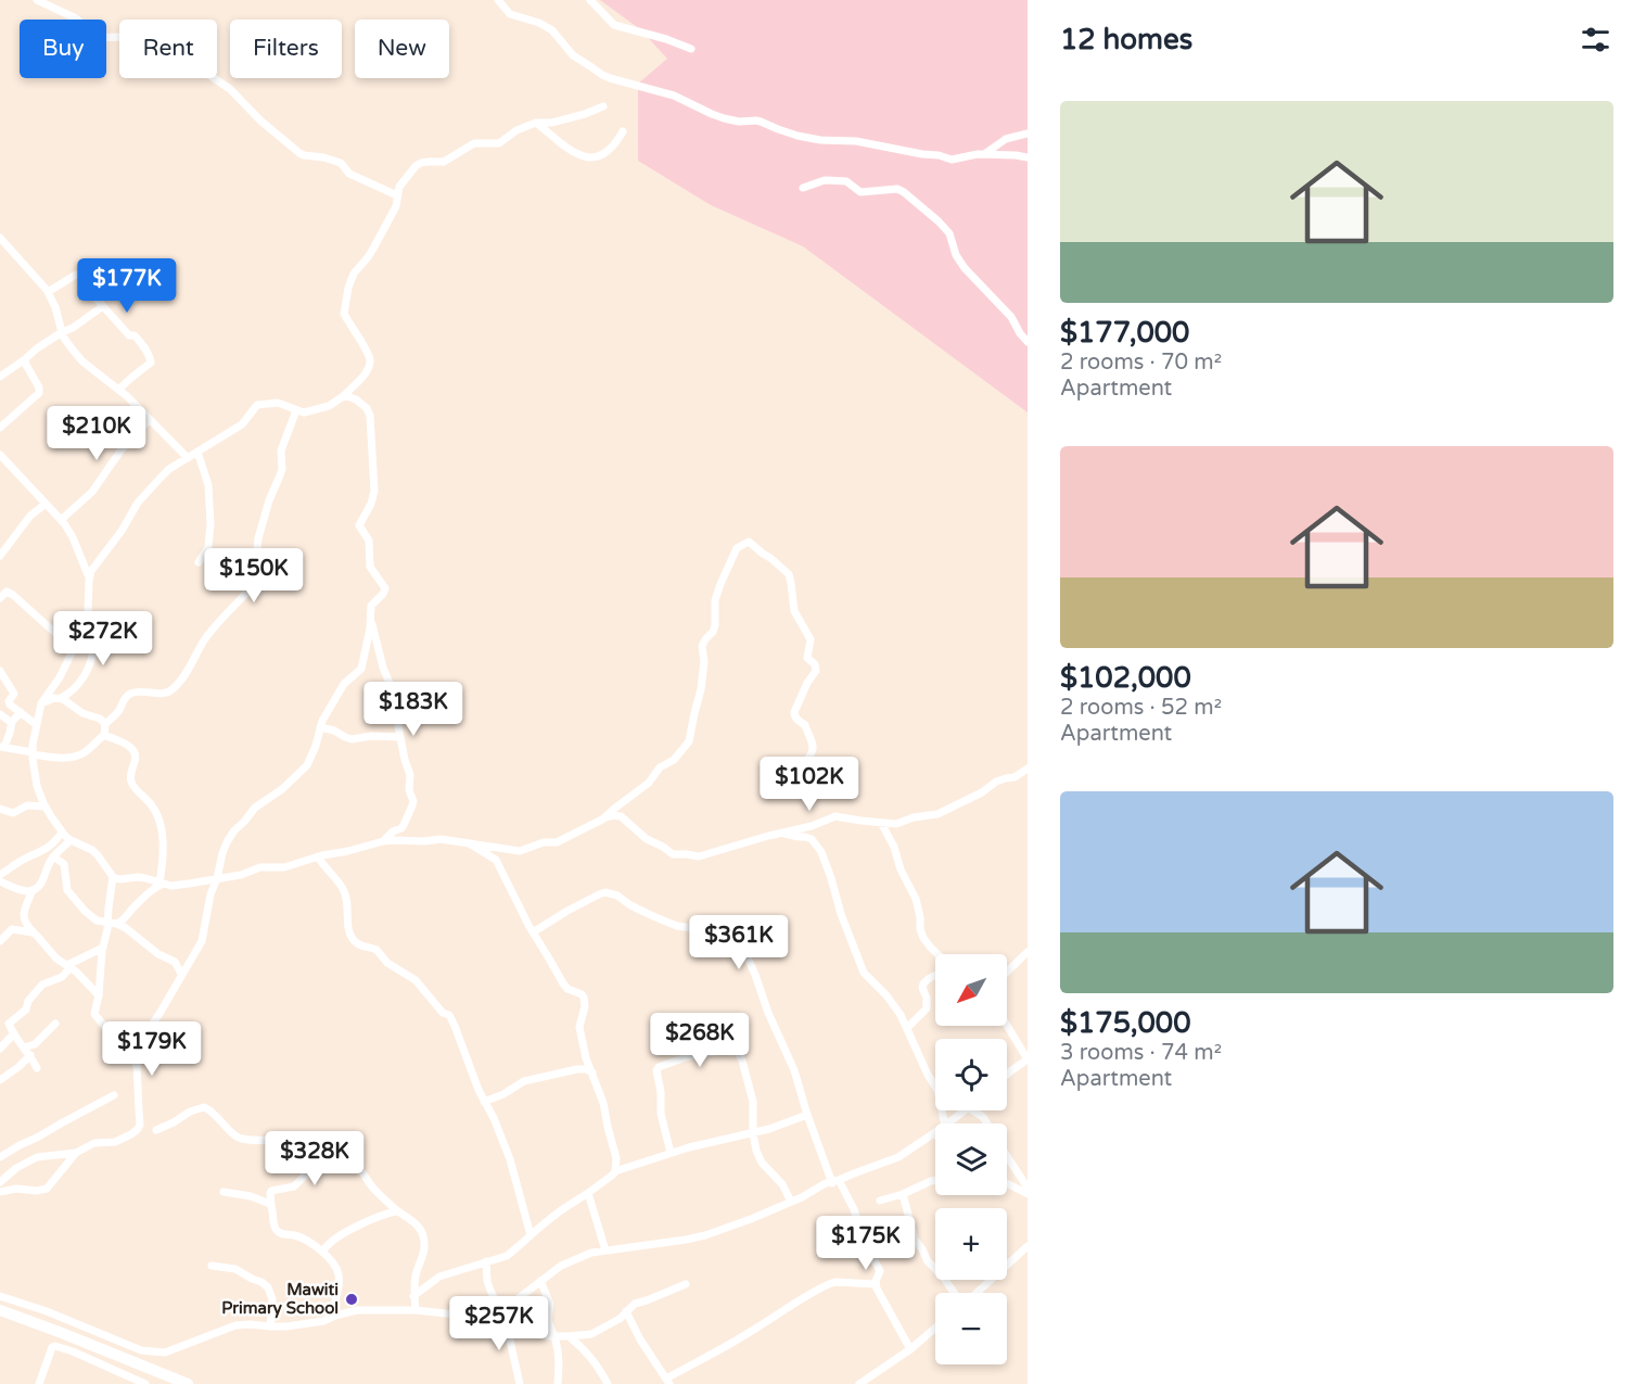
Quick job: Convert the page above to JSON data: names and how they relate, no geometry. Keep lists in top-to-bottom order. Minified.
{"places":["Mawiti Primary School"],"north":"bottom left","page":{"heading":"12 homes","chip":["Buy","Rent","Filters","New"],"list":[{"name":"$177,000","note":"2 rooms · 70 m² · Apartment"},{"name":"$102,000","note":"2 rooms · 52 m² · Apartment"},{"name":"$175,000","note":"3 rooms · 74 m² · Apartment"}],"price":["$177K","$210K","$150K","$272K","$183K","$102K","$361K","$268K","$179K","$328K","$175K","$257K"],"map_buttons":["+","−"]}}
